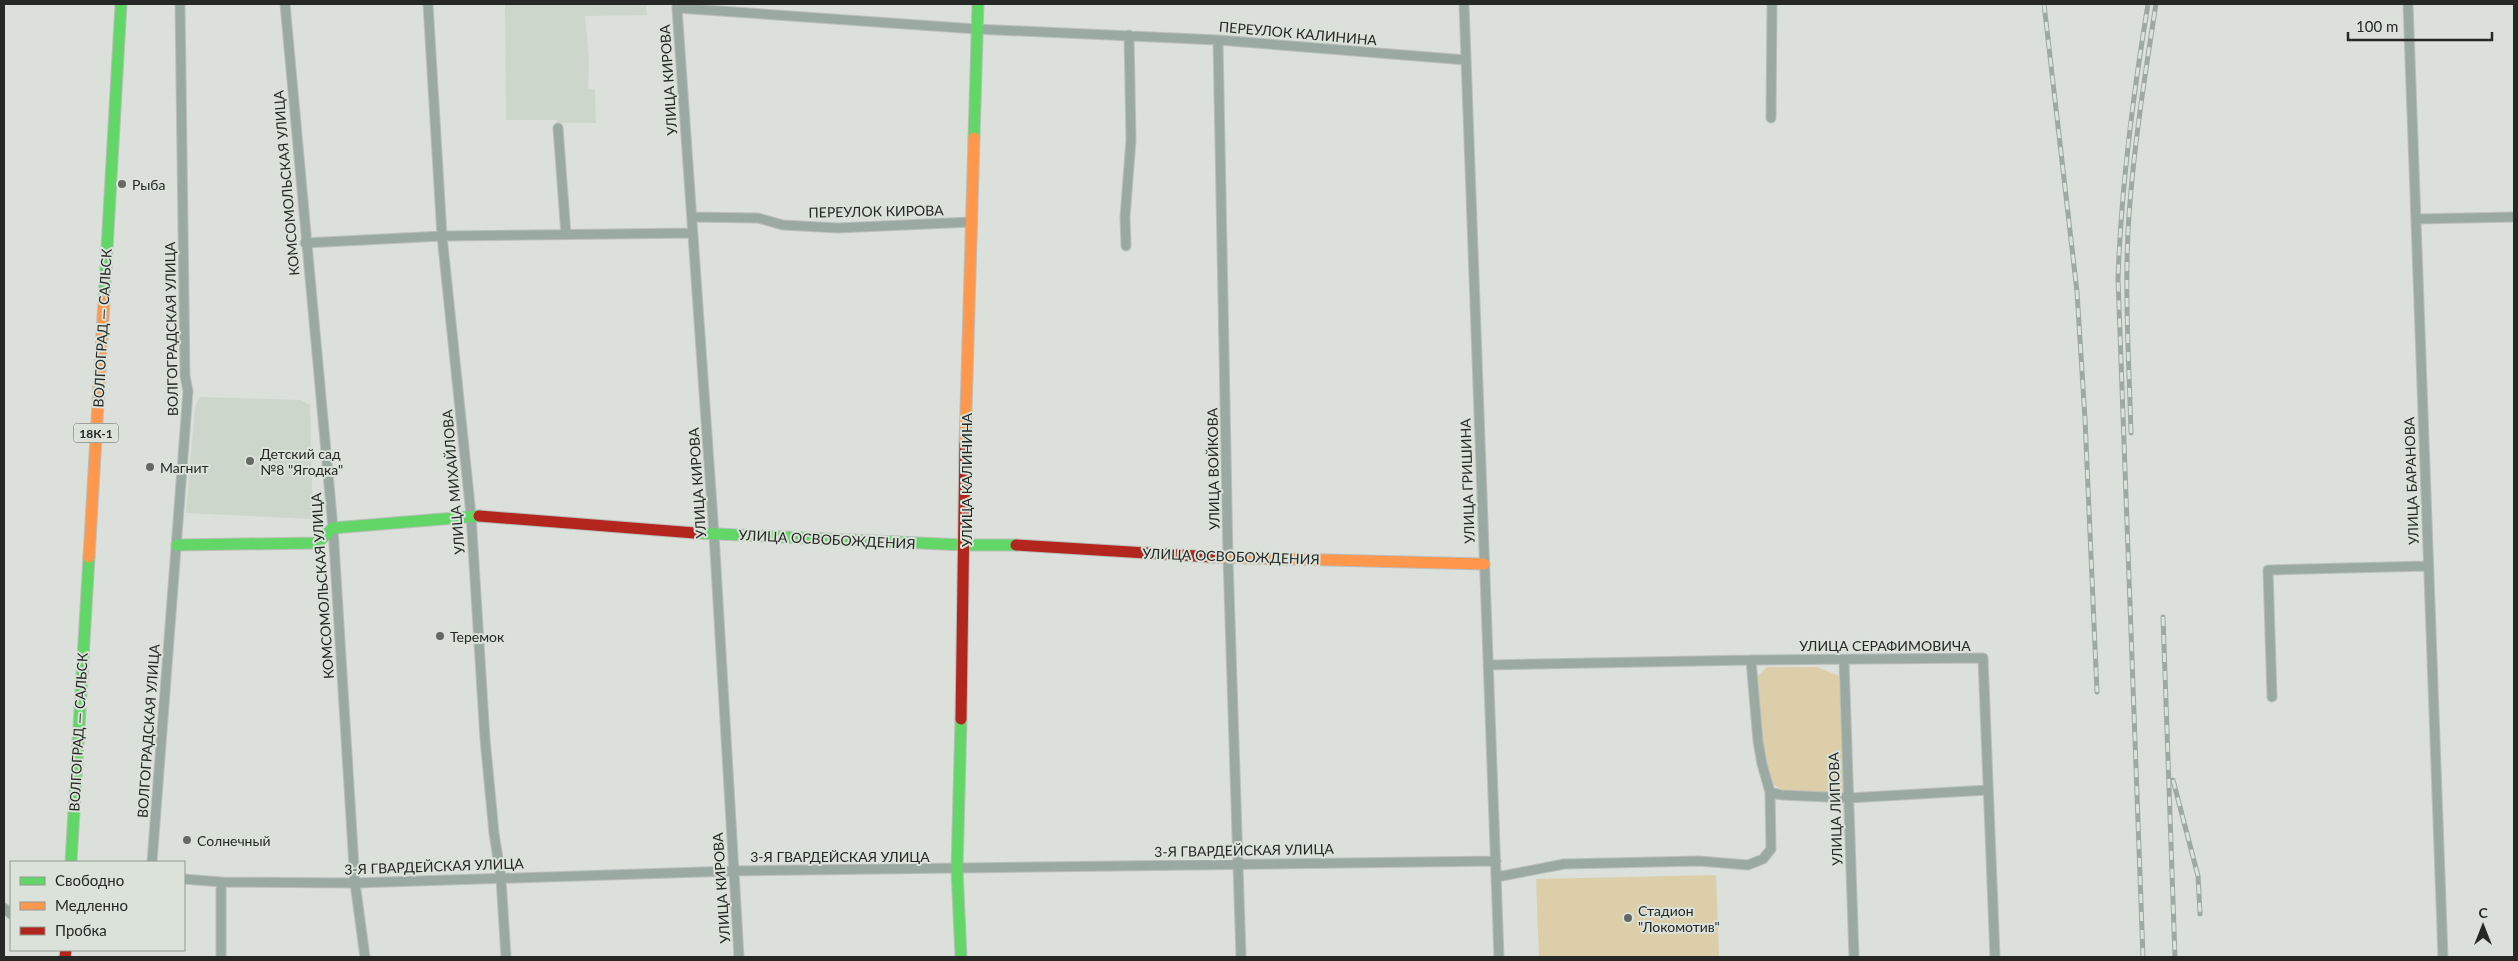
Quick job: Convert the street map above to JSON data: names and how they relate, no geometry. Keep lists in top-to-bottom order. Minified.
{"streets":{"street":["ПЕРЕУЛОК КАЛИНИНА","УЛИЦА КИРОВА","КОМСОМОЛЬСКАЯ УЛИЦА","ПЕРЕУЛОК КИРОВА","ВОЛГОГРАД — САЛЬСК","ВОЛГОГРАДСКАЯ УЛИЦА","18К-1","УЛИЦА ВОЙКОВА","УЛИЦА КАЛИНИНА","УЛИЦА ГРИШИНА","УЛИЦА БАРАНОВА","УЛИЦА МИХАЙЛОВА","УЛИЦА ОСВОБОЖДЕНИЯ","УЛИЦА СЕРАФИМОВИЧА","УЛИЦА ЛИПОВА","3-Я ГВАРДЕЙСКАЯ УЛИЦА"]},"crossings":[["ПЕРЕУЛОК КАЛИНИНА","УЛИЦА КИРОВА"],["ПЕРЕУЛОК КАЛИНИНА","УЛИЦА ВОЙКОВА"],["ПЕРЕУЛОК КАЛИНИНА","УЛИЦА КАЛИНИНА"],["ПЕРЕУЛОК КАЛИНИНА","УЛИЦА ГРИШИНА"],["УЛИЦА КИРОВА","ПЕРЕУЛОК КИРОВА"],["УЛИЦА КИРОВА","УЛИЦА ОСВОБОЖДЕНИЯ"],["УЛИЦА КИРОВА","3-Я ГВАРДЕЙСКАЯ УЛИЦА"],["КОМСОМОЛЬСКАЯ УЛИЦА","УЛИЦА ОСВОБОЖДЕНИЯ"],["КОМСОМОЛЬСКАЯ УЛИЦА","3-Я ГВАРДЕЙСКАЯ УЛИЦА"],["ПЕРЕУЛОК КИРОВА","УЛИЦА КАЛИНИНА"],["УЛИЦА ВОЙКОВА","УЛИЦА ОСВОБОЖДЕНИЯ"],["УЛИЦА ВОЙКОВА","3-Я ГВАРДЕЙСКАЯ УЛИЦА"],["УЛИЦА КАЛИНИНА","УЛИЦА ОСВОБОЖДЕНИЯ"],["УЛИЦА КАЛИНИНА","3-Я ГВАРДЕЙСКАЯ УЛИЦА"],["УЛИЦА ГРИШИНА","УЛИЦА ОСВОБОЖДЕНИЯ"],["УЛИЦА ГРИШИНА","УЛИЦА СЕРАФИМОВИЧА"],["УЛИЦА ГРИШИНА","3-Я ГВАРДЕЙСКАЯ УЛИЦА"],["УЛИЦА МИХАЙЛОВА","УЛИЦА ОСВОБОЖДЕНИЯ"],["УЛИЦА МИХАЙЛОВА","3-Я ГВАРДЕЙСКАЯ УЛИЦА"],["УЛИЦА СЕРАФИМОВИЧА","УЛИЦА ЛИПОВА"]],"places":["Рыба","Детский сад №8 \"Ягодка\"","Магнит","Теремок","Солнечный","Стадион \"Локомотив\""],"legend":["Свободно","Медленно","Пробка"],"scale_bar":"100 m","north":"top"}
